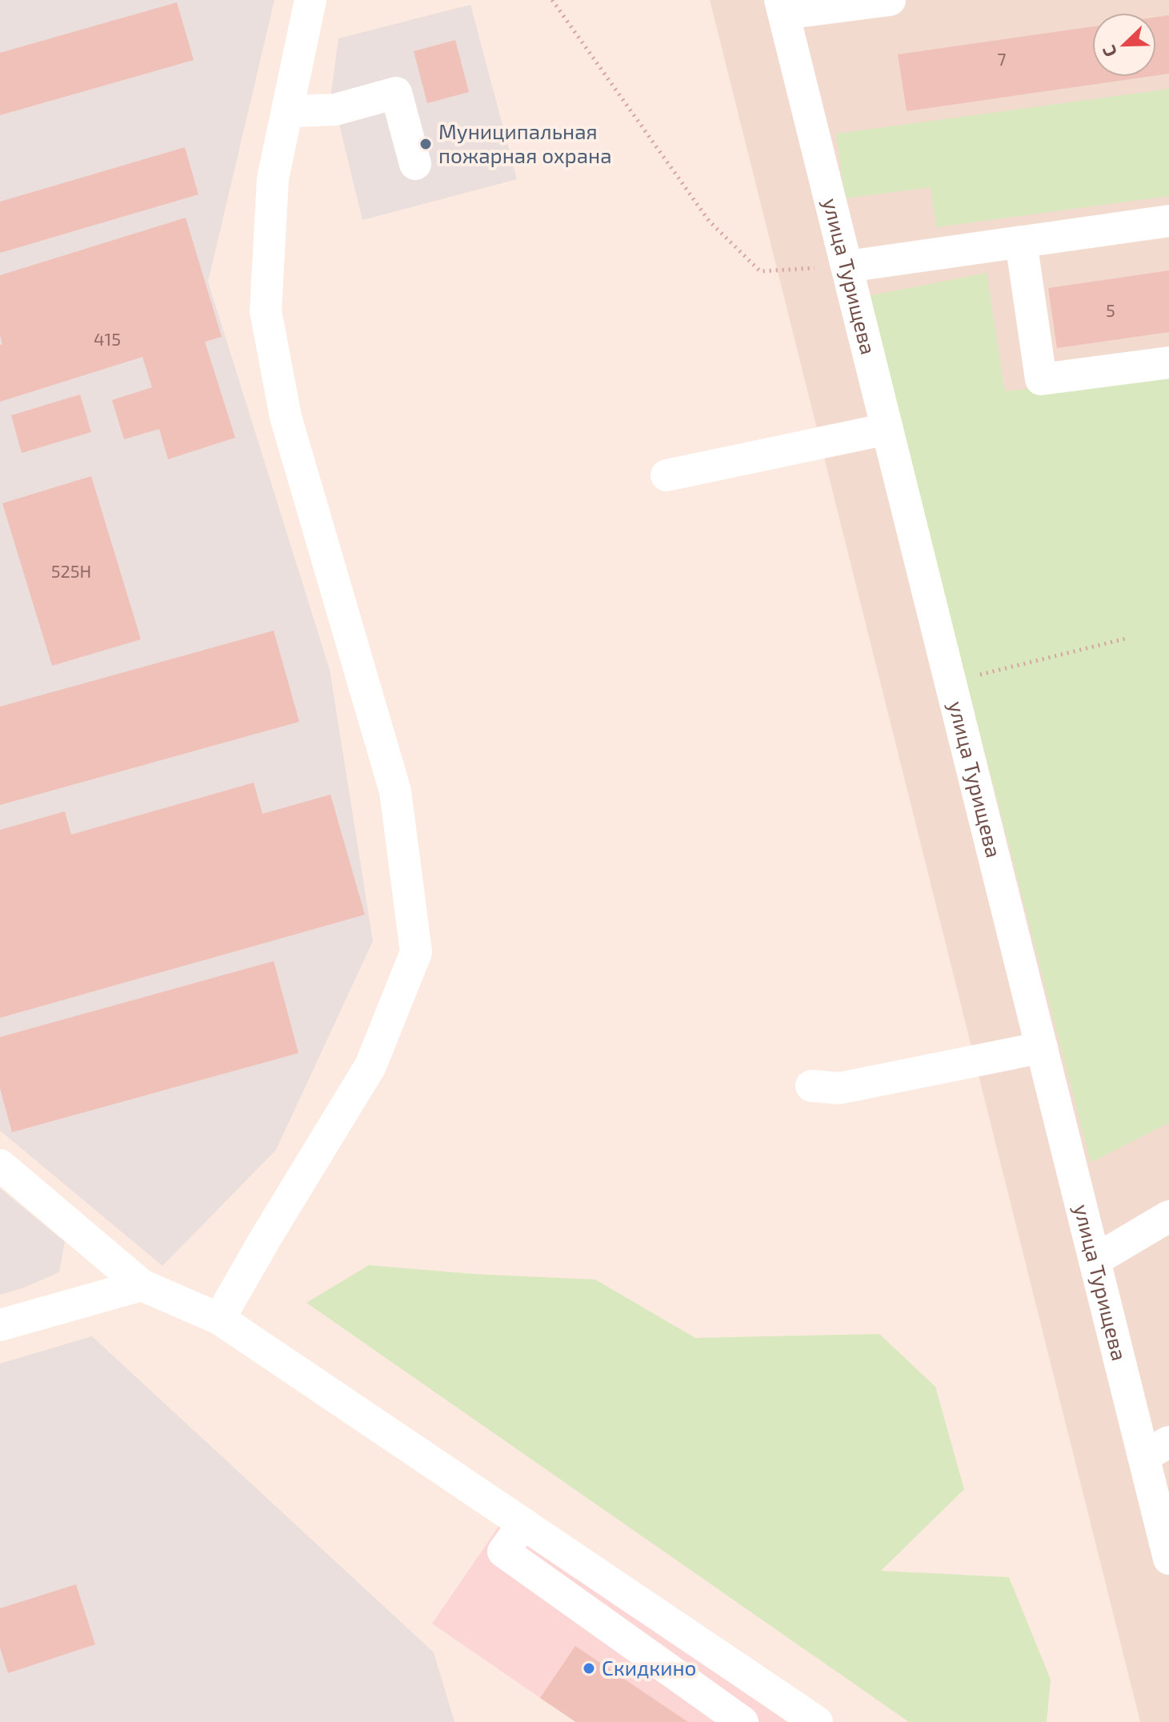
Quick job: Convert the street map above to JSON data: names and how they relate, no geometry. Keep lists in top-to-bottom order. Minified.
{"streets":{"street":["улица Турищева"]},"places":["Муниципальная пожарная охрана","Скидкино"],"house_numbers":["7","5","415","525Н"],"north":"bottom left"}
